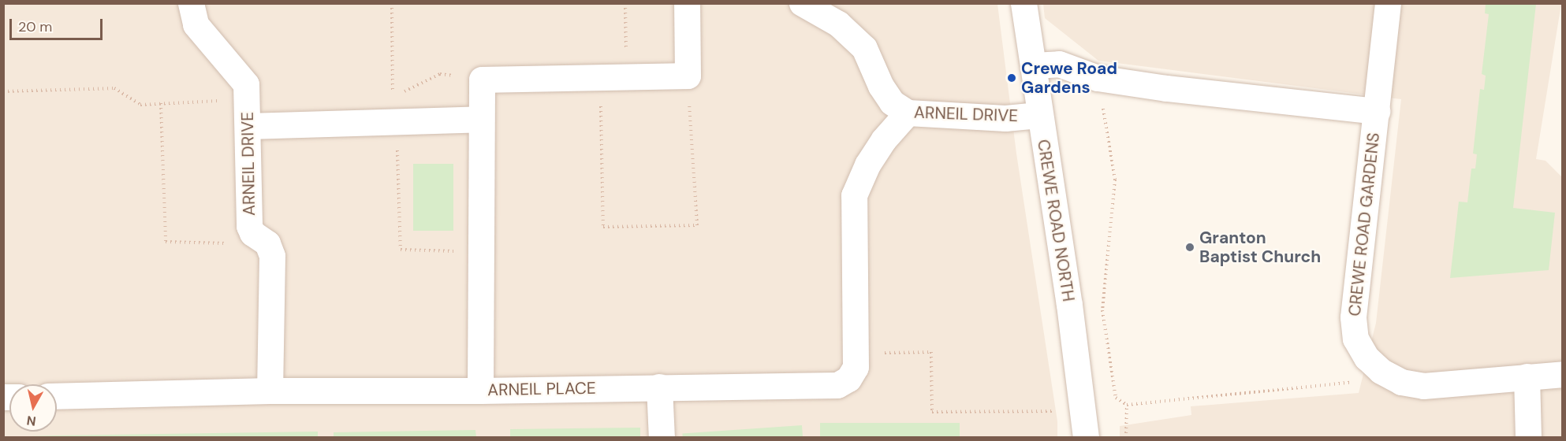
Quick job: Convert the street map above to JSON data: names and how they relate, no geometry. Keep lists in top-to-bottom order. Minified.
{"streets":{"street":["ARNEIL DRIVE","CREWE ROAD NORTH","CREWE ROAD GARDENS","ARNEIL PLACE"]},"crossings":[["ARNEIL DRIVE","CREWE ROAD NORTH"],["ARNEIL DRIVE","ARNEIL PLACE"],["CREWE ROAD NORTH","CREWE ROAD GARDENS"]],"places":["Crewe Road Gardens","Granton Baptist Church"],"scale_bar":"20 m","north":"bottom"}
